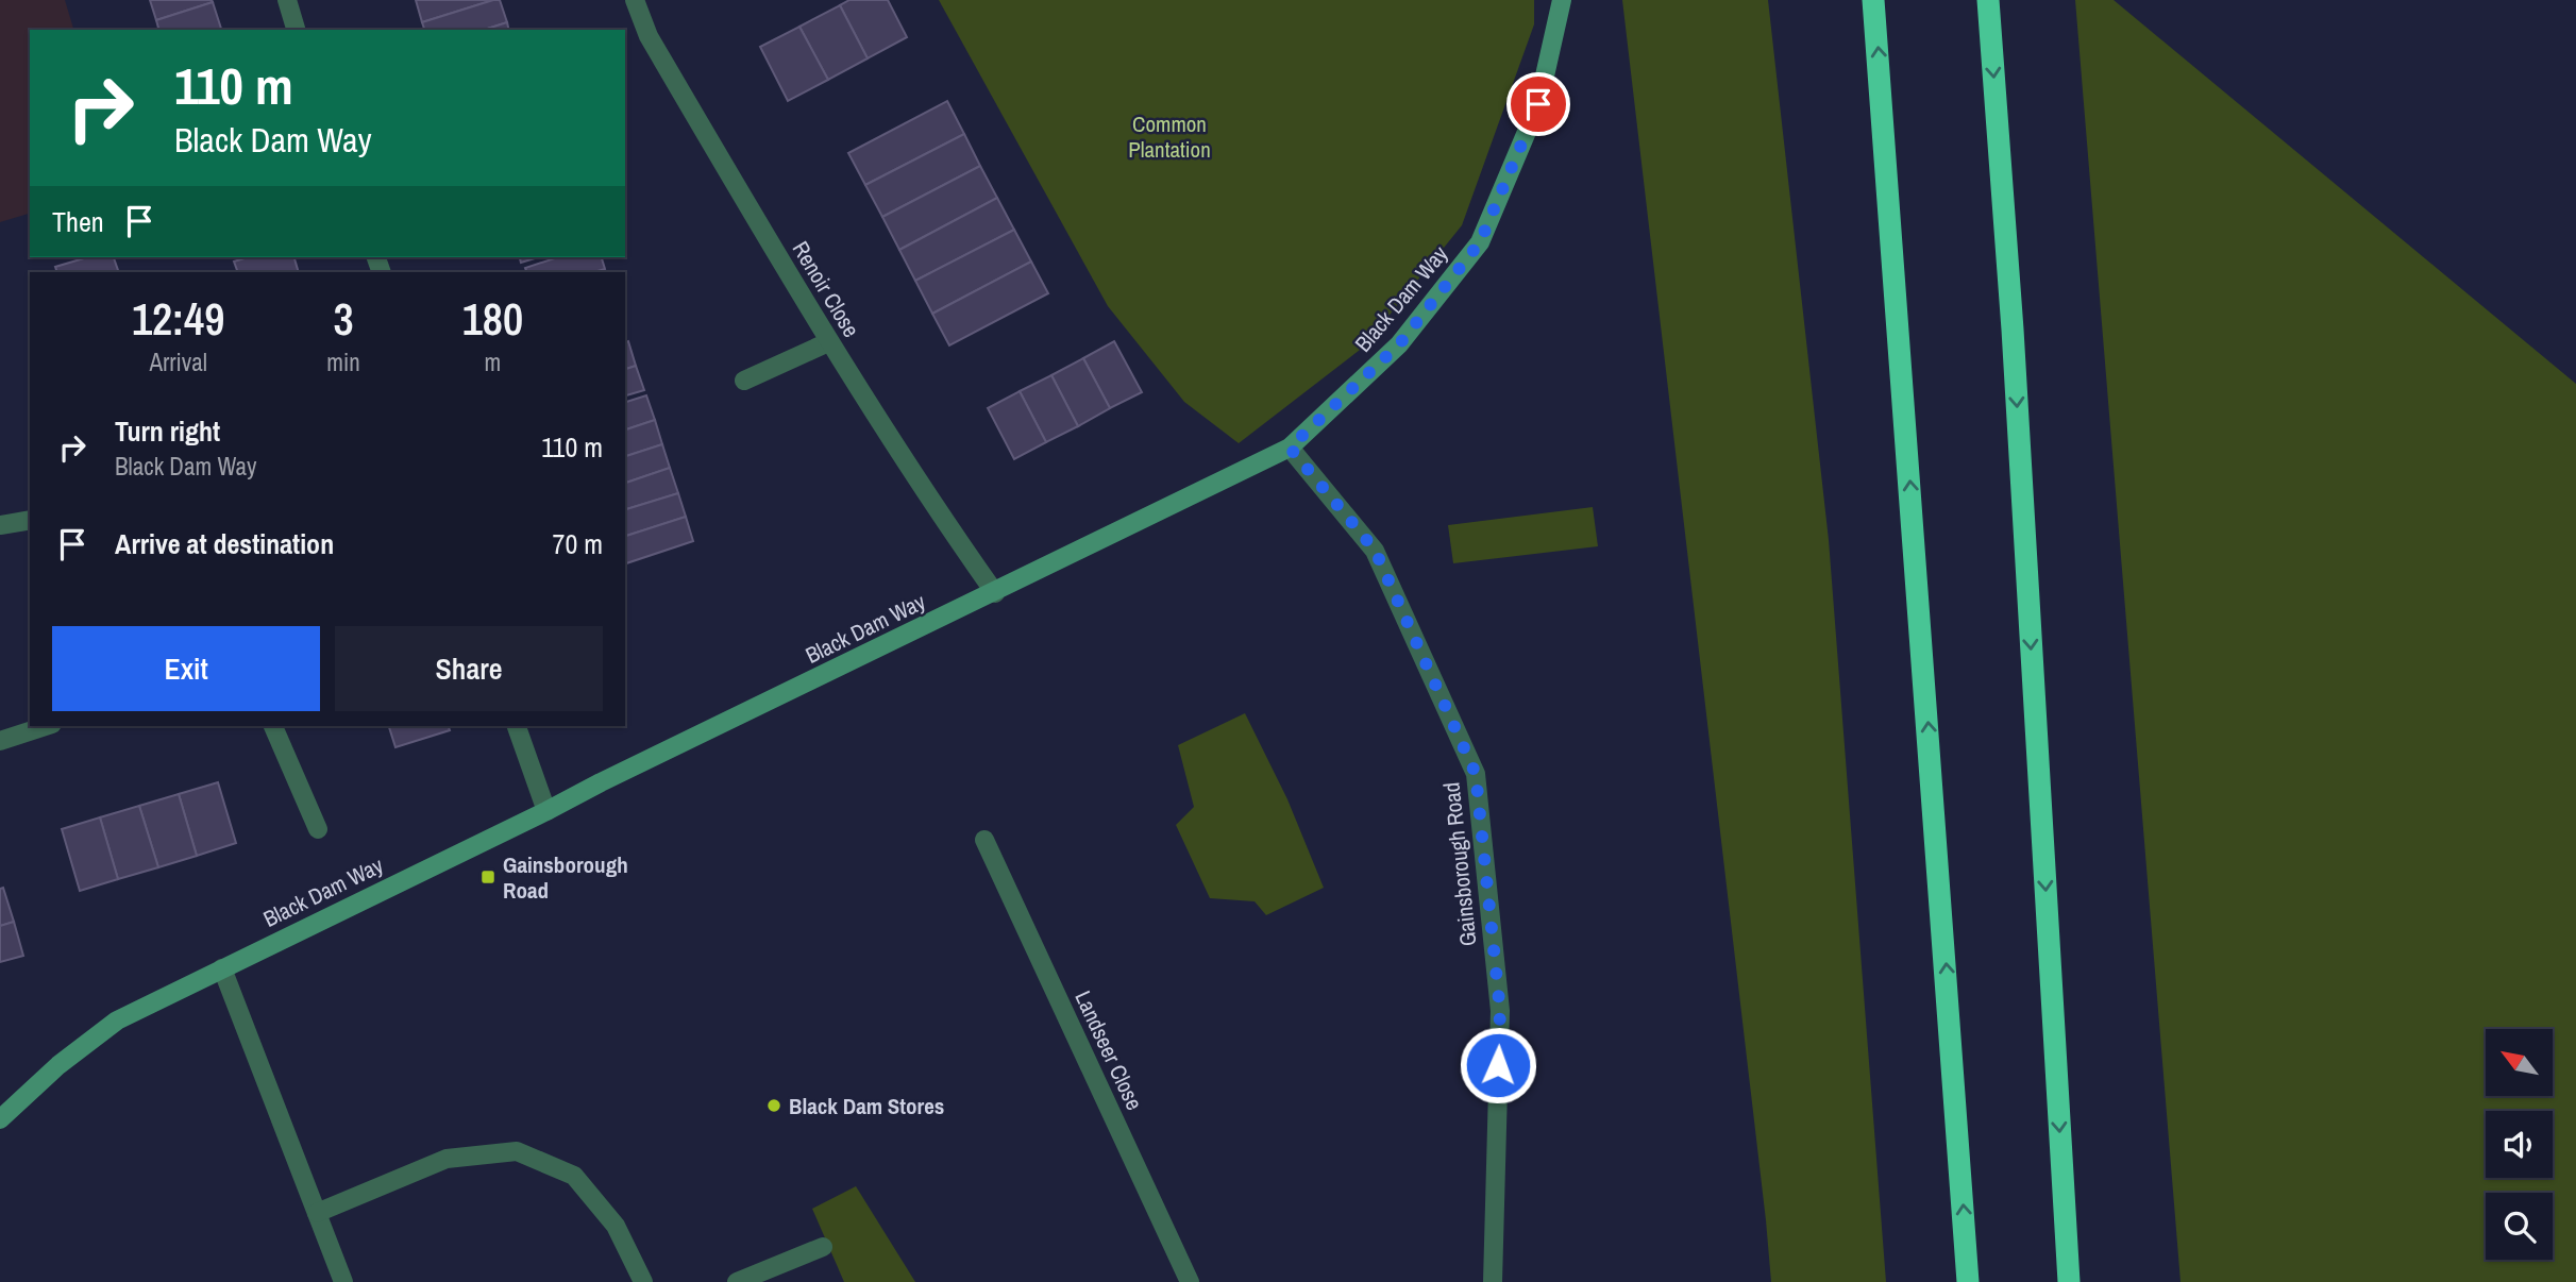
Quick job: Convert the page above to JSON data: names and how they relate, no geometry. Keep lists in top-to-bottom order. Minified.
{"streets":{"street":["Renoir Close","Black Dam Way","Gainsborough Road","Landseer Close"]},"crossings":[["Renoir Close","Black Dam Way"],["Black Dam Way","Gainsborough Road"]],"parks":["Common Plantation"],"places":{"transit":["Gainsborough Road"],"other":["Black Dam Stores"]},"north":"top left","page":{"turn":["110 m","Black Dam Way"],"then":"Then","eta":["12:49","Arrival","3","min","180","m"],"list":[{"name":"Turn right","note":"Black Dam Way","value":"110 m"},{"name":"Arrive at destination","value":"70 m"}],"buttons":["Exit","Share"]}}
